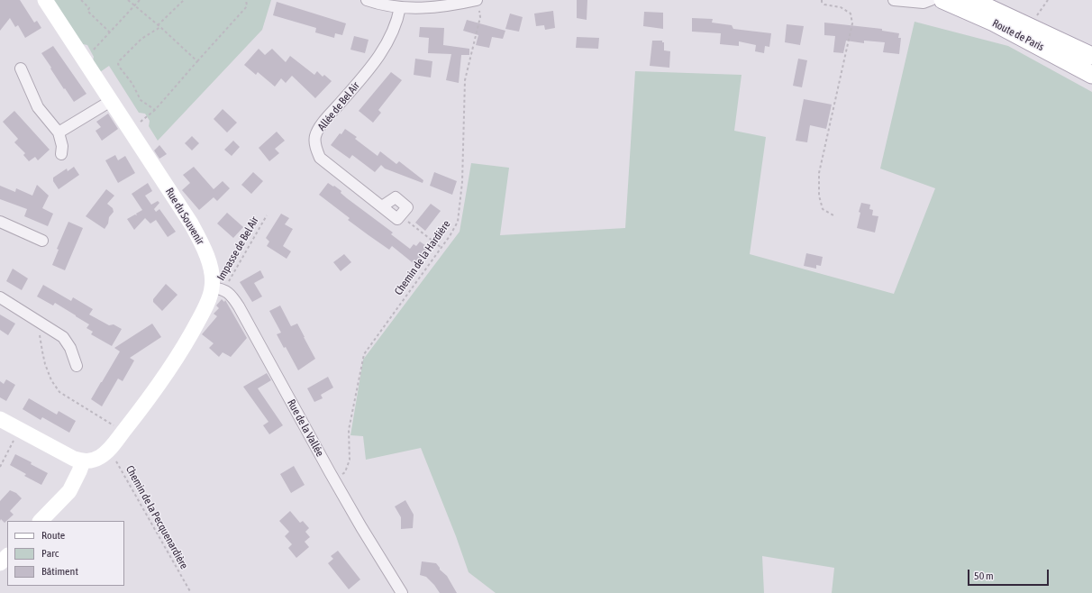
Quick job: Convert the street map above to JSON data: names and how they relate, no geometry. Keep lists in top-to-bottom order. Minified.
{"streets":{"main road":["Route de Paris"],"street":["Allée de Bel Air","Rue du Souvenir","Rue de la Vallée"],"path":["Impasse de Bel Air","Chemin de la Hardière","Chemin de la Pecquenardière"]},"crossings":[["Rue du Souvenir","Impasse de Bel Air"],["Rue du Souvenir","Rue de la Vallée"],["Rue du Souvenir","Chemin de la Pecquenardière"],["Impasse de Bel Air","Rue de la Vallée"],["Chemin de la Hardière","Rue de la Vallée"]],"legend":["Route","Parc","Bâtiment"],"scale_bar":"50 m"}
